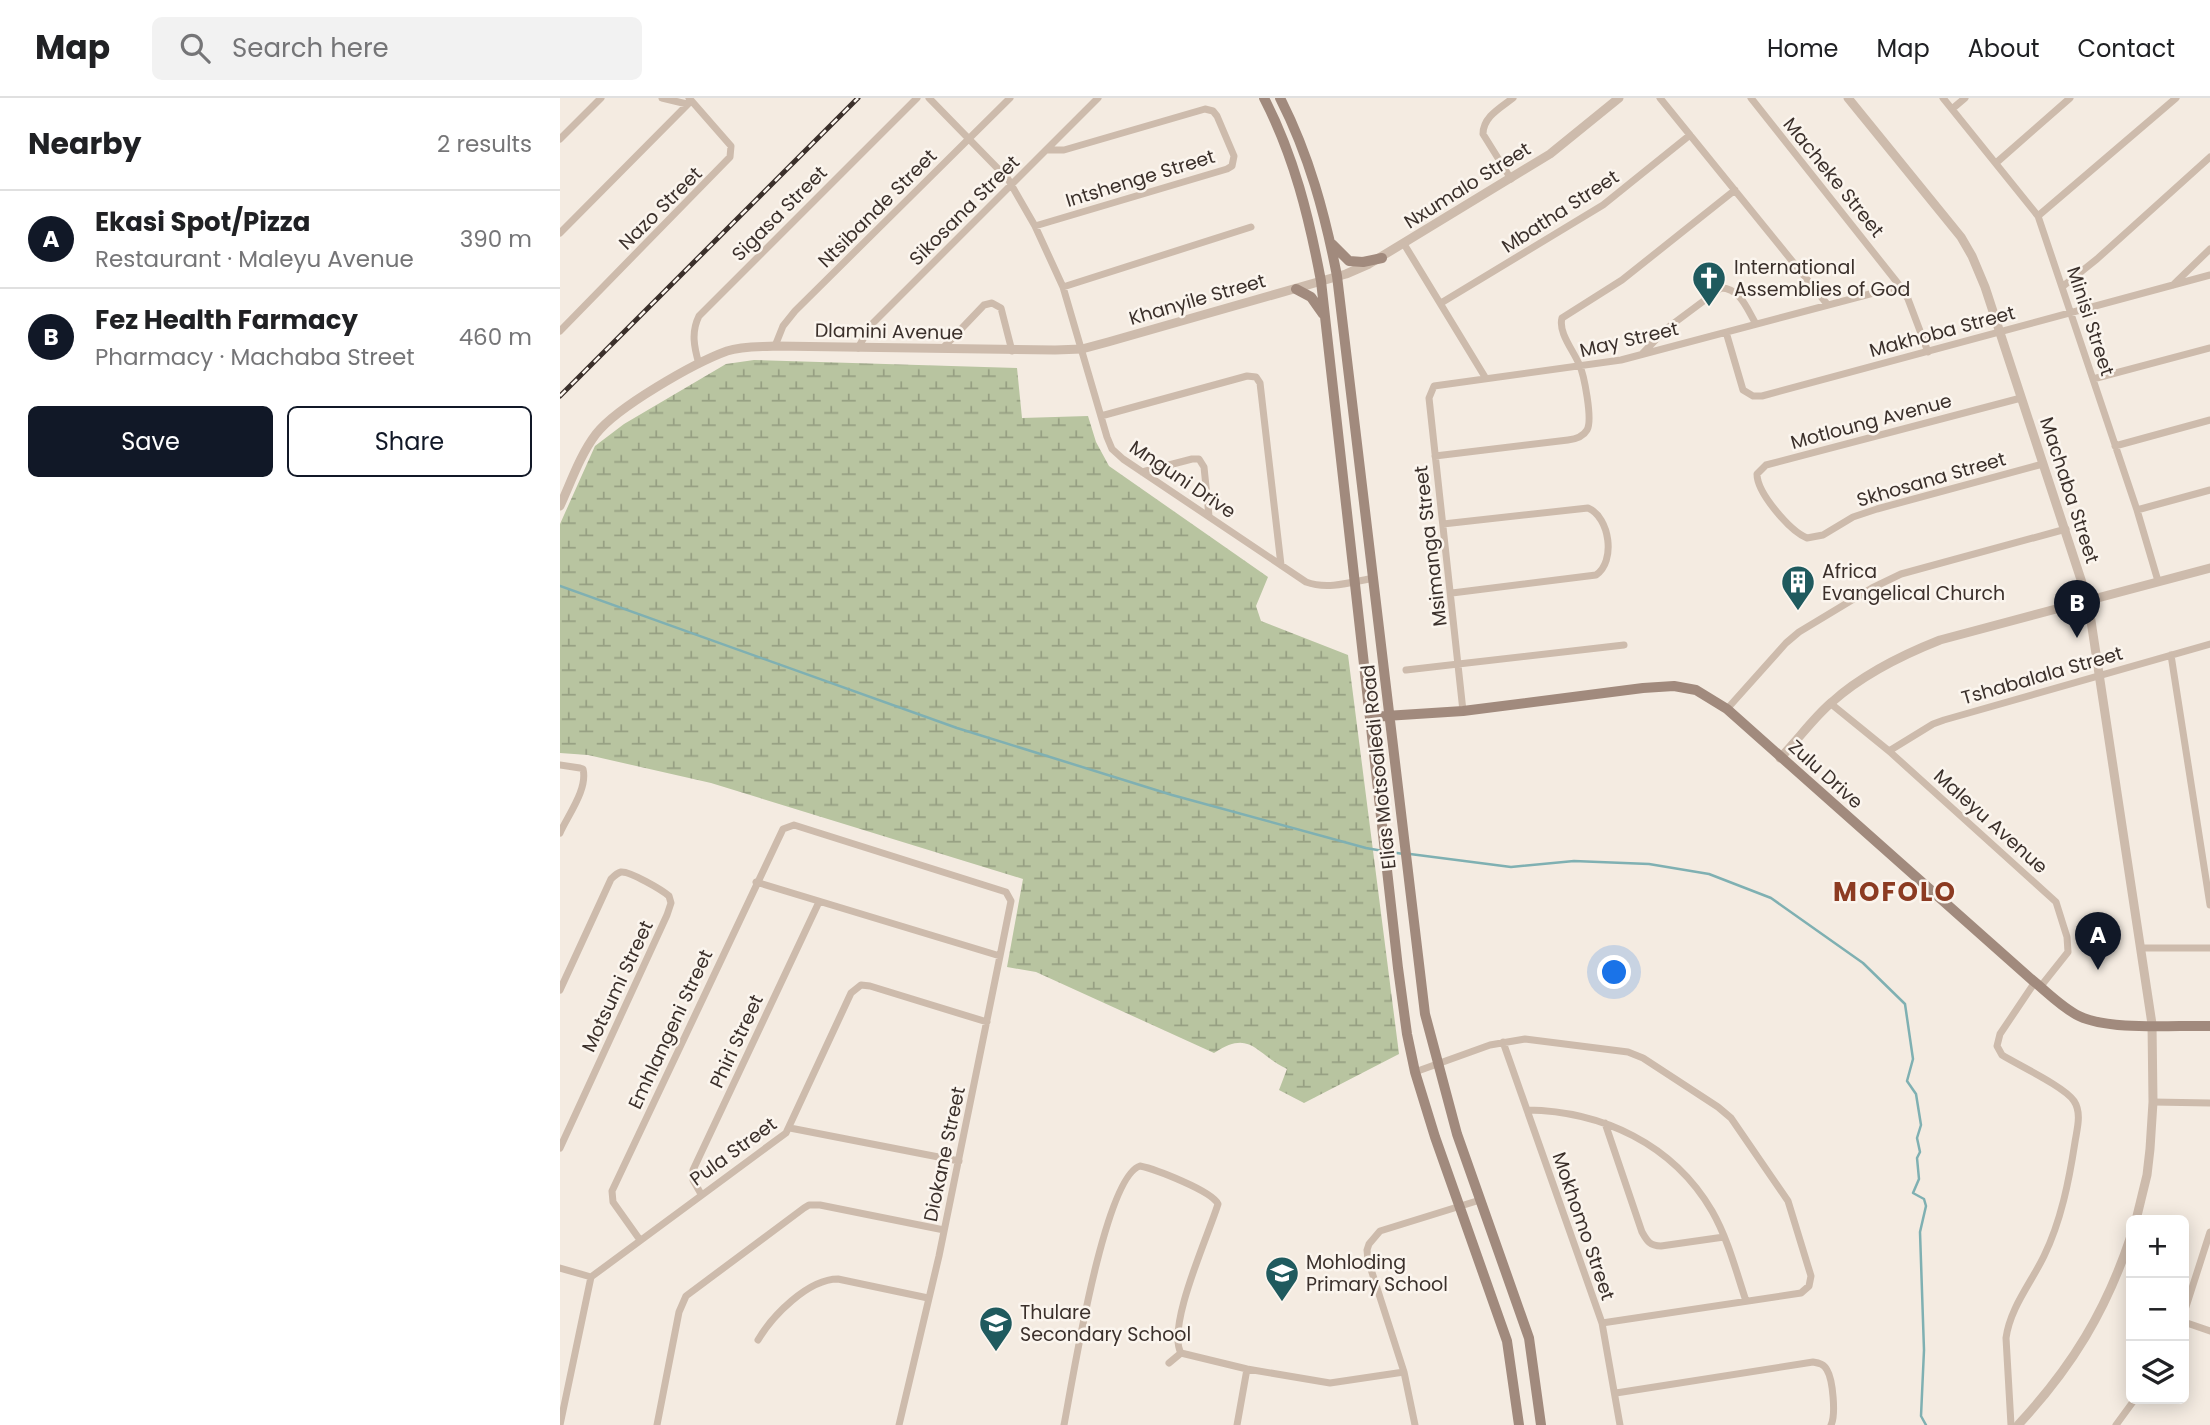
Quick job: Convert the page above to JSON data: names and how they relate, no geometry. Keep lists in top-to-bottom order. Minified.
{"streets":{"main road":["Elias Motsoaledi Road","Zulu Drive"],"street":["Macheke Street","Intshenge Street","Nxumalo Street","Nazo Street","Ntsibande Street","Sikosana Street","Mbatha Street","Sigasa Street","Khanyile Street","Minisi Street","Dlamini Avenue","Makhoba Street","May Street","Motloung Avenue","Mnguni Drive","Skhosana Street","Machaba Street","Msimanga Street","Tshabalala Street","Maleyu Avenue","Motsumi Street","Emhlangeni Street","Phiri Street","Pula Street","Diokane Street","Mokhomo Street"]},"crossings":[["Macheke Street","Makhoba Street"],["Macheke Street","May Street"],["Intshenge Street","Sikosana Street"],["Intshenge Street","Mnguni Drive"],["Nxumalo Street","Khanyile Street"],["Nxumalo Street","Elias Motsoaledi Road"],["Ntsibande Street","Dlamini Avenue"],["Ntsibande Street","Mnguni Drive"],["Sikosana Street","Dlamini Avenue"],["Sikosana Street","Mnguni Drive"],["Sigasa Street","Dlamini Avenue"],["Khanyile Street","Dlamini Avenue"],["Khanyile Street","Mnguni Drive"],["Khanyile Street","Elias Motsoaledi Road"],["Minisi Street","Makhoba Street"],["Dlamini Avenue","Mnguni Drive"],["Makhoba Street","May Street"],["Makhoba Street","Machaba Street"],["May Street","Msimanga Street"],["Motloung Avenue","Skhosana Street"],["Motloung Avenue","Machaba Street"],["Mnguni Drive","Elias Motsoaledi Road"],["Skhosana Street","Machaba Street"],["Machaba Street","Tshabalala Street"],["Machaba Street","Zulu Drive"],["Msimanga Street","Zulu Drive"],["Tshabalala Street","Maleyu Avenue"],["Elias Motsoaledi Road","Zulu Drive"],["Zulu Drive","Maleyu Avenue"],["Emhlangeni Street","Pula Street"],["Emhlangeni Street","Diokane Street"],["Phiri Street","Pula Street"],["Pula Street","Diokane Street"]],"districts":["MOFOLO"],"places":{"church":["International Assemblies of God"],"building":["Africa Evangelical Church"],"school or university":["Mohloding Primary School","Thulare Secondary School"]},"page":{"header":"Map","search":"Search here","nav":["Home","Map","About","Contact"],"heading":["Nearby","2 results"],"list":[{"mark":"A","name":"Ekasi Spot/Pizza","note":"Restaurant · Maleyu Avenue","value":"390 m"},{"mark":"B","name":"Fez Health Farmacy","note":"Pharmacy · Machaba Street","value":"460 m"}],"buttons":["Save","Share"],"pins":["B","A"],"map_buttons":["+","−"]}}
